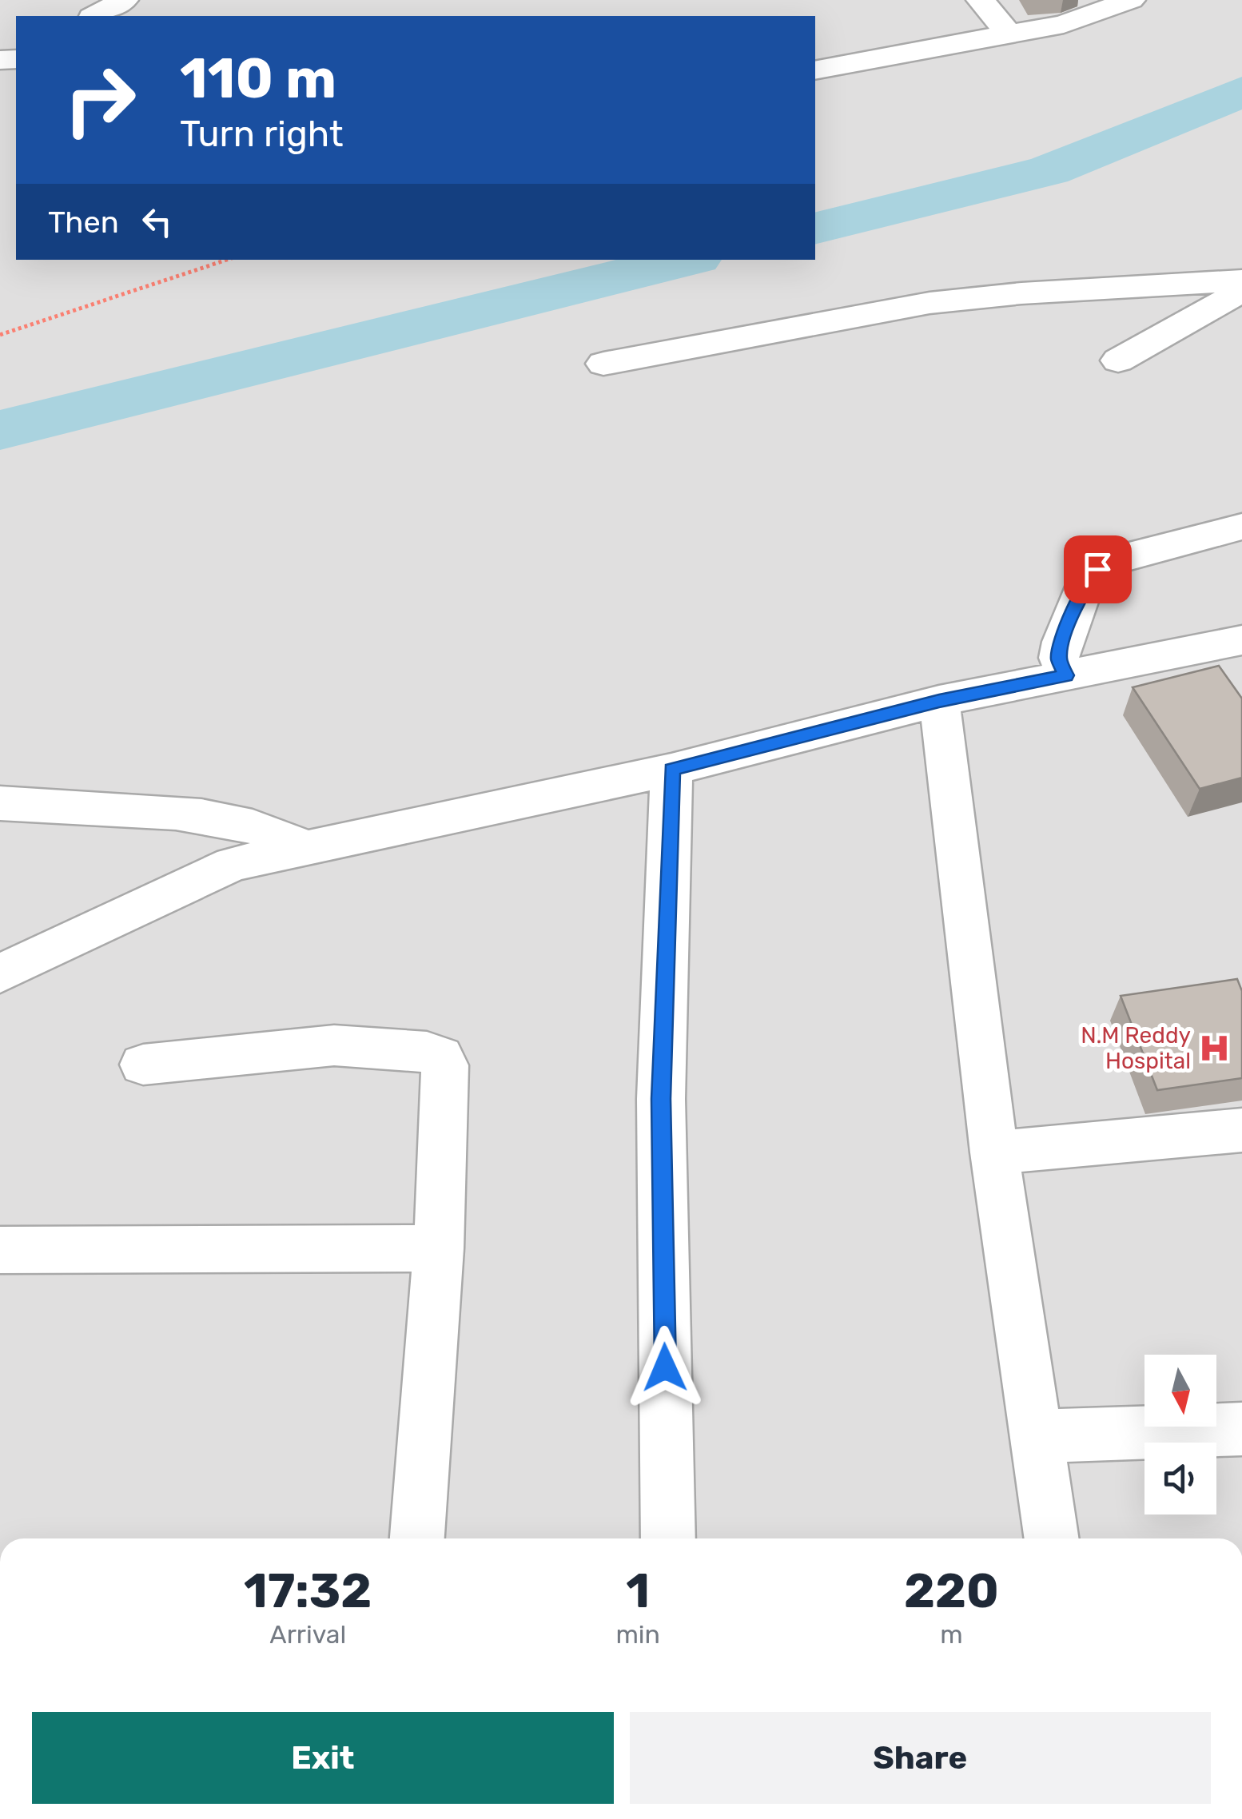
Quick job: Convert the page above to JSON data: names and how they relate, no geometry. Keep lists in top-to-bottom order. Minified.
{"places":{"hospital":["N.M Reddy Hospital"]},"north":"bottom","page":{"turn":["110 m","Turn right"],"then":"Then","eta":["17:32","Arrival","1","min","220","m"],"buttons":["Exit","Share"]}}
